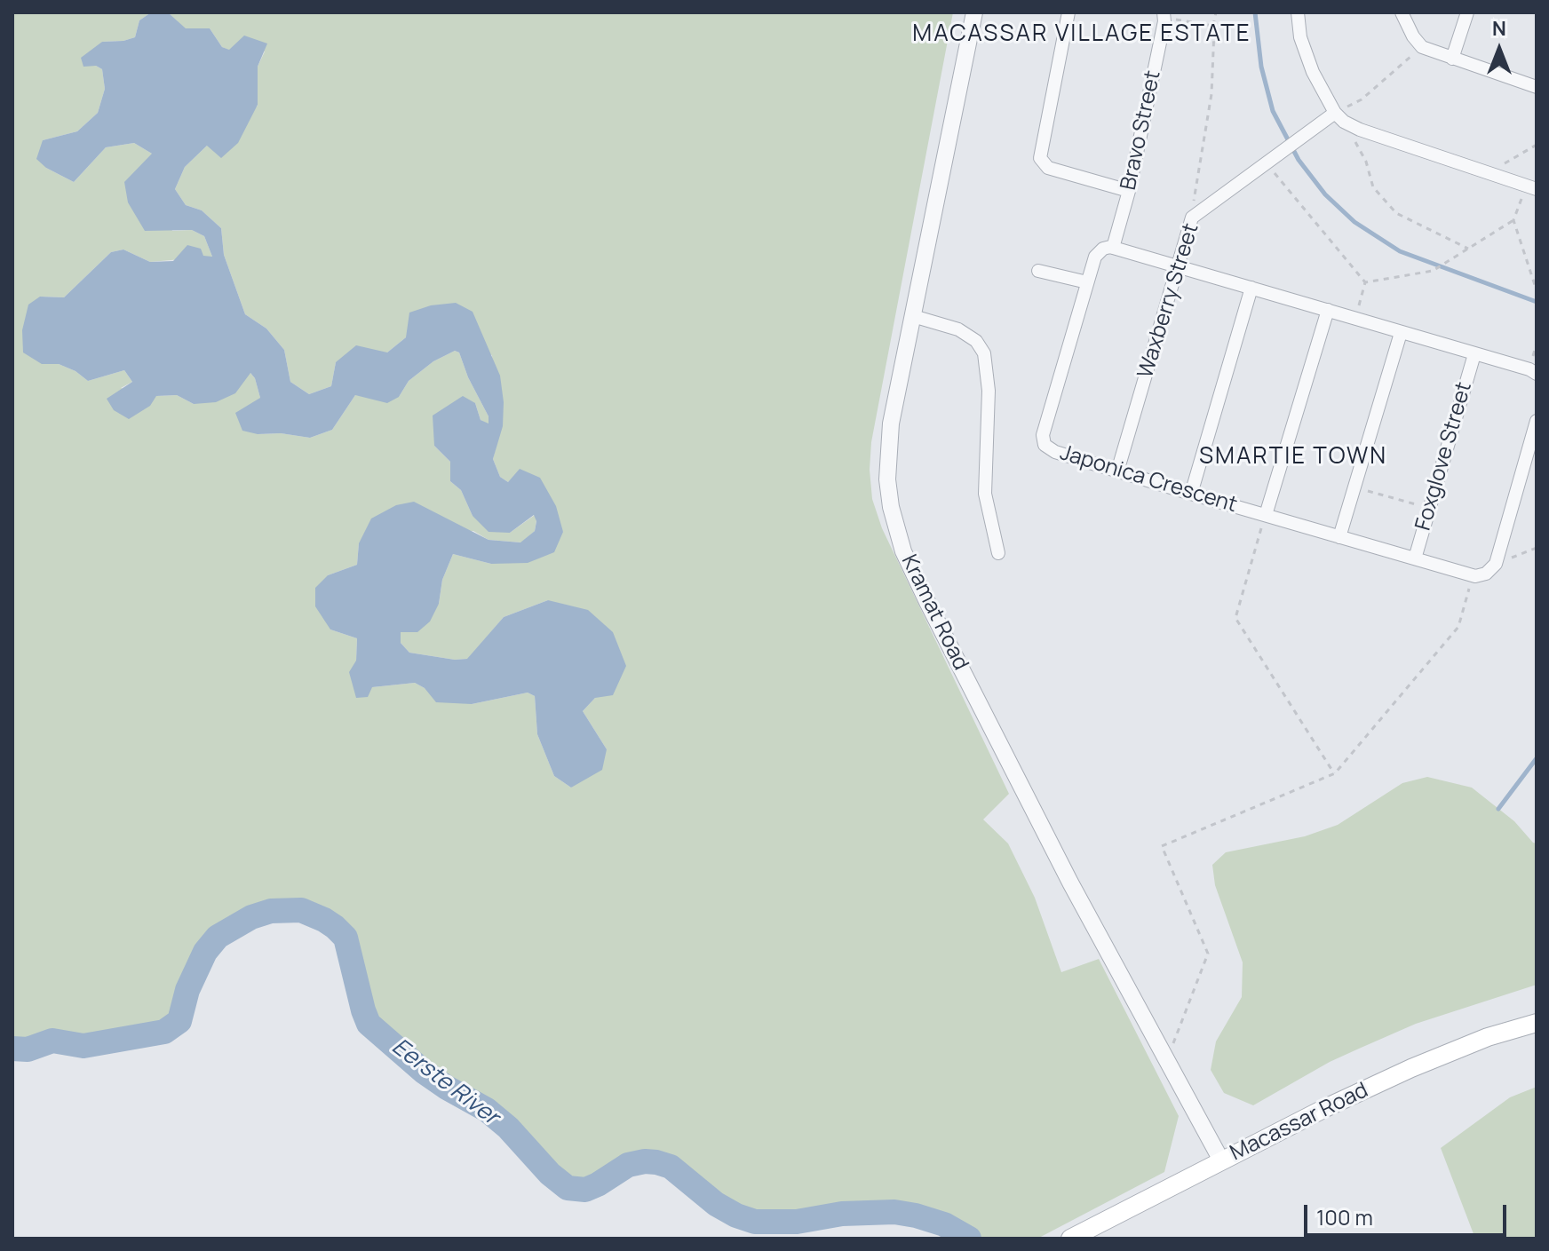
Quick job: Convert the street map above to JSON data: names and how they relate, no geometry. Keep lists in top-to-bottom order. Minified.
{"streets":{"main road":["Macassar Road"],"street":["Bravo Street","Waxberry Street","Foxglove Street","Japonica Crescent","Kramat Road"]},"crossings":[["Bravo Street","Japonica Crescent"],["Waxberry Street","Japonica Crescent"],["Foxglove Street","Japonica Crescent"],["Kramat Road","Macassar Road"]],"districts":["MACASSAR VILLAGE ESTATE","SMARTIE TOWN"],"water":["Eerste River"],"scale_bar":"100 m","north":"top"}
